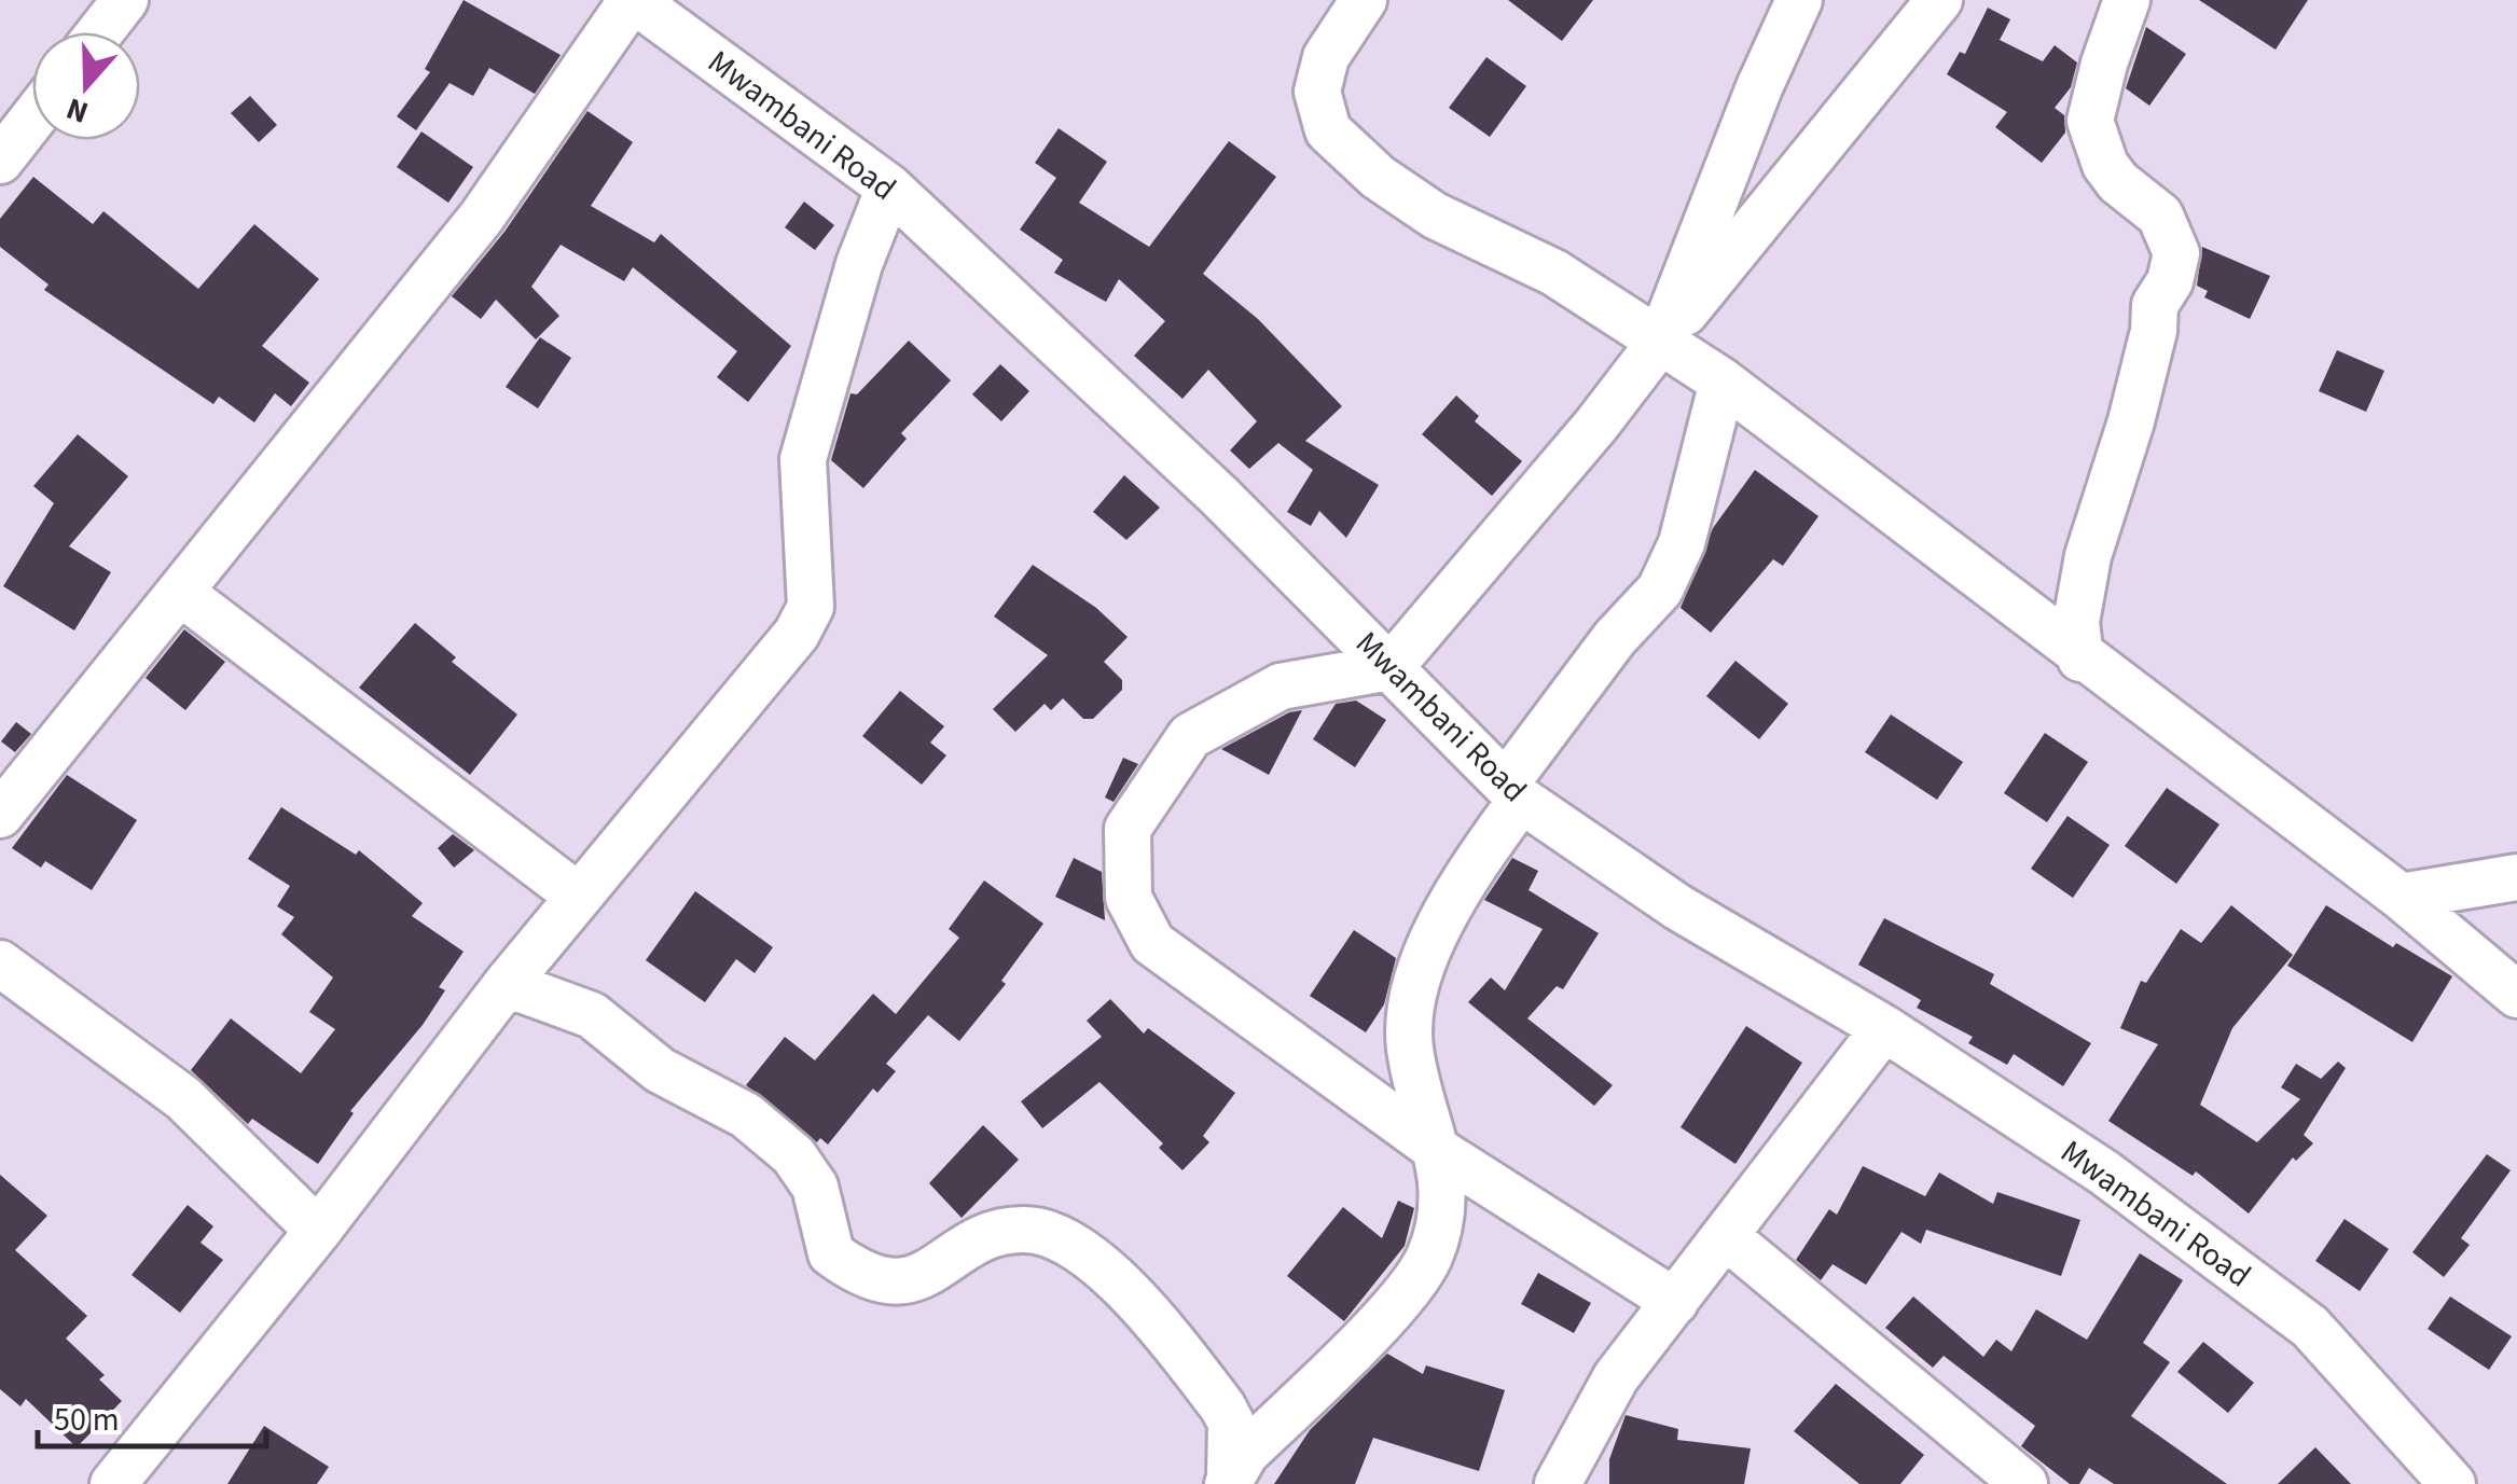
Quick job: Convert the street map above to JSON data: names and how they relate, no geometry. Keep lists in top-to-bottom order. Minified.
{"streets":{"street":["Mwambani Road"]},"scale_bar":"50 m","north":"bottom"}
